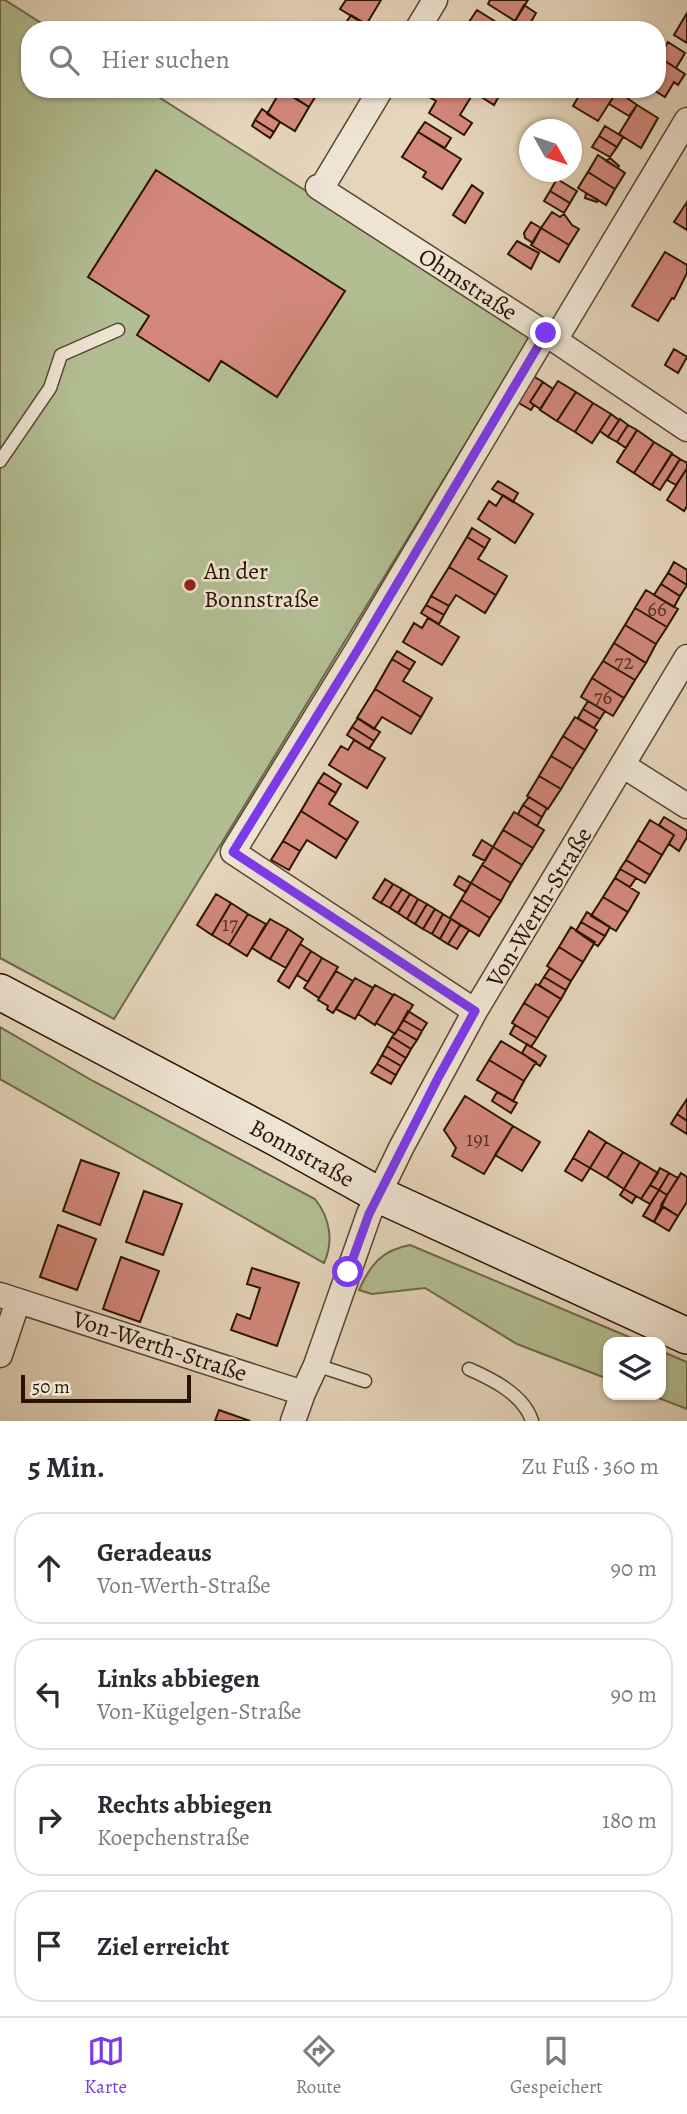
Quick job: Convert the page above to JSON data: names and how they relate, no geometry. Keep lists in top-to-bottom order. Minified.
{"streets":{"main road":["Bonnstraße"],"street":["Ohmstraße","Von-Werth-Straße"]},"crossings":[["Von-Werth-Straße","Bonnstraße"]],"places":["An der Bonnstraße"],"house_numbers":["66","72","76","17","191"],"scale_bar":"50 m","north":"bottom right","page":{"search":"Hier suchen","scale":"50 m","heading":["5 Min.","Zu Fuß · 360 m"],"list":[["Geradeaus","Von-Werth-Straße","90 m"],["Links abbiegen","Von-Kügelgen-Straße","90 m"],["Rechts abbiegen","Koepchenstraße","180 m"],"Ziel erreicht"],"nav":["Karte","Route","Gespeichert"]}}
